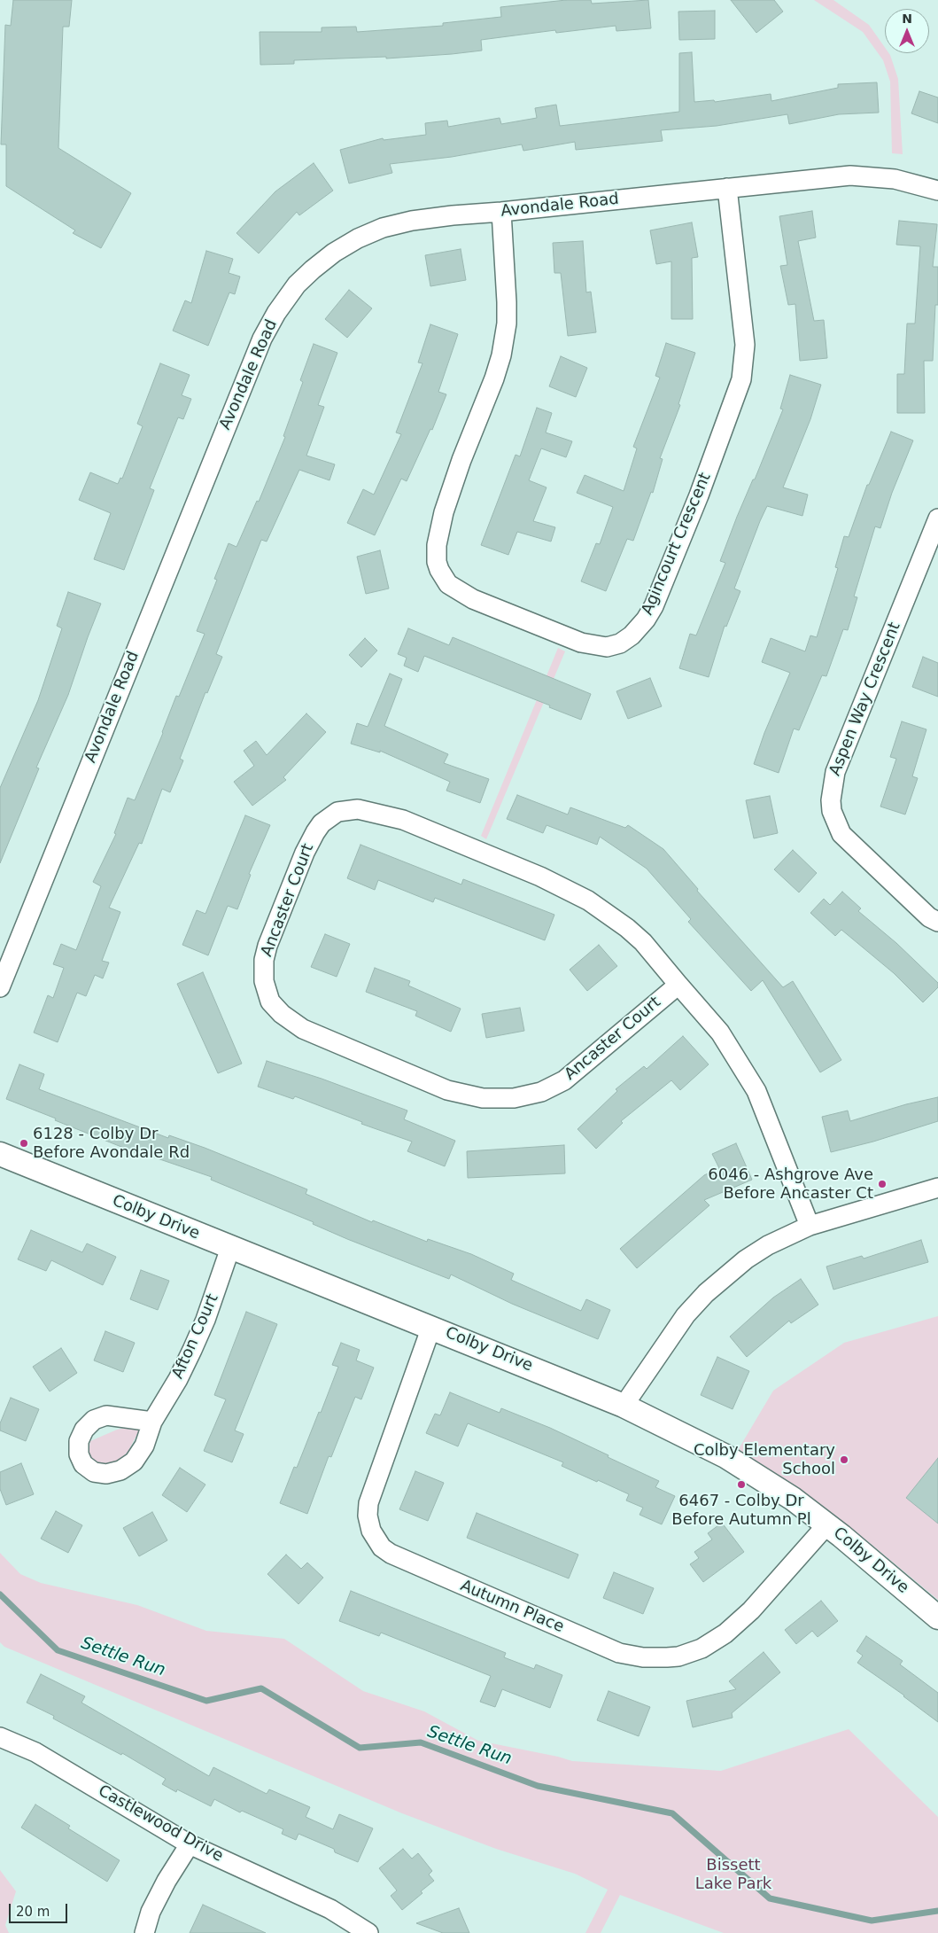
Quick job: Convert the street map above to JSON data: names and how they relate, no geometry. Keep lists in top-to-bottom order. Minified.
{"streets":{"street":["Avondale Road","Agincourt Crescent","Aspen Way Crescent","Ancaster Court","Colby Drive","Afton Court","Autumn Place","Castlewood Drive"]},"crossings":[["Avondale Road","Agincourt Crescent"],["Colby Drive","Afton Court"],["Colby Drive","Autumn Place"]],"water":["Settle Run"],"parks":["Bissett Lake Park"],"places":["6128 - Colby Dr Before Avondale Rd","6046 - Ashgrove Ave Before Ancaster Ct","Colby Elementary School","6467 - Colby Dr Before Autumn Pl"],"scale_bar":"20 m","north":"top"}
